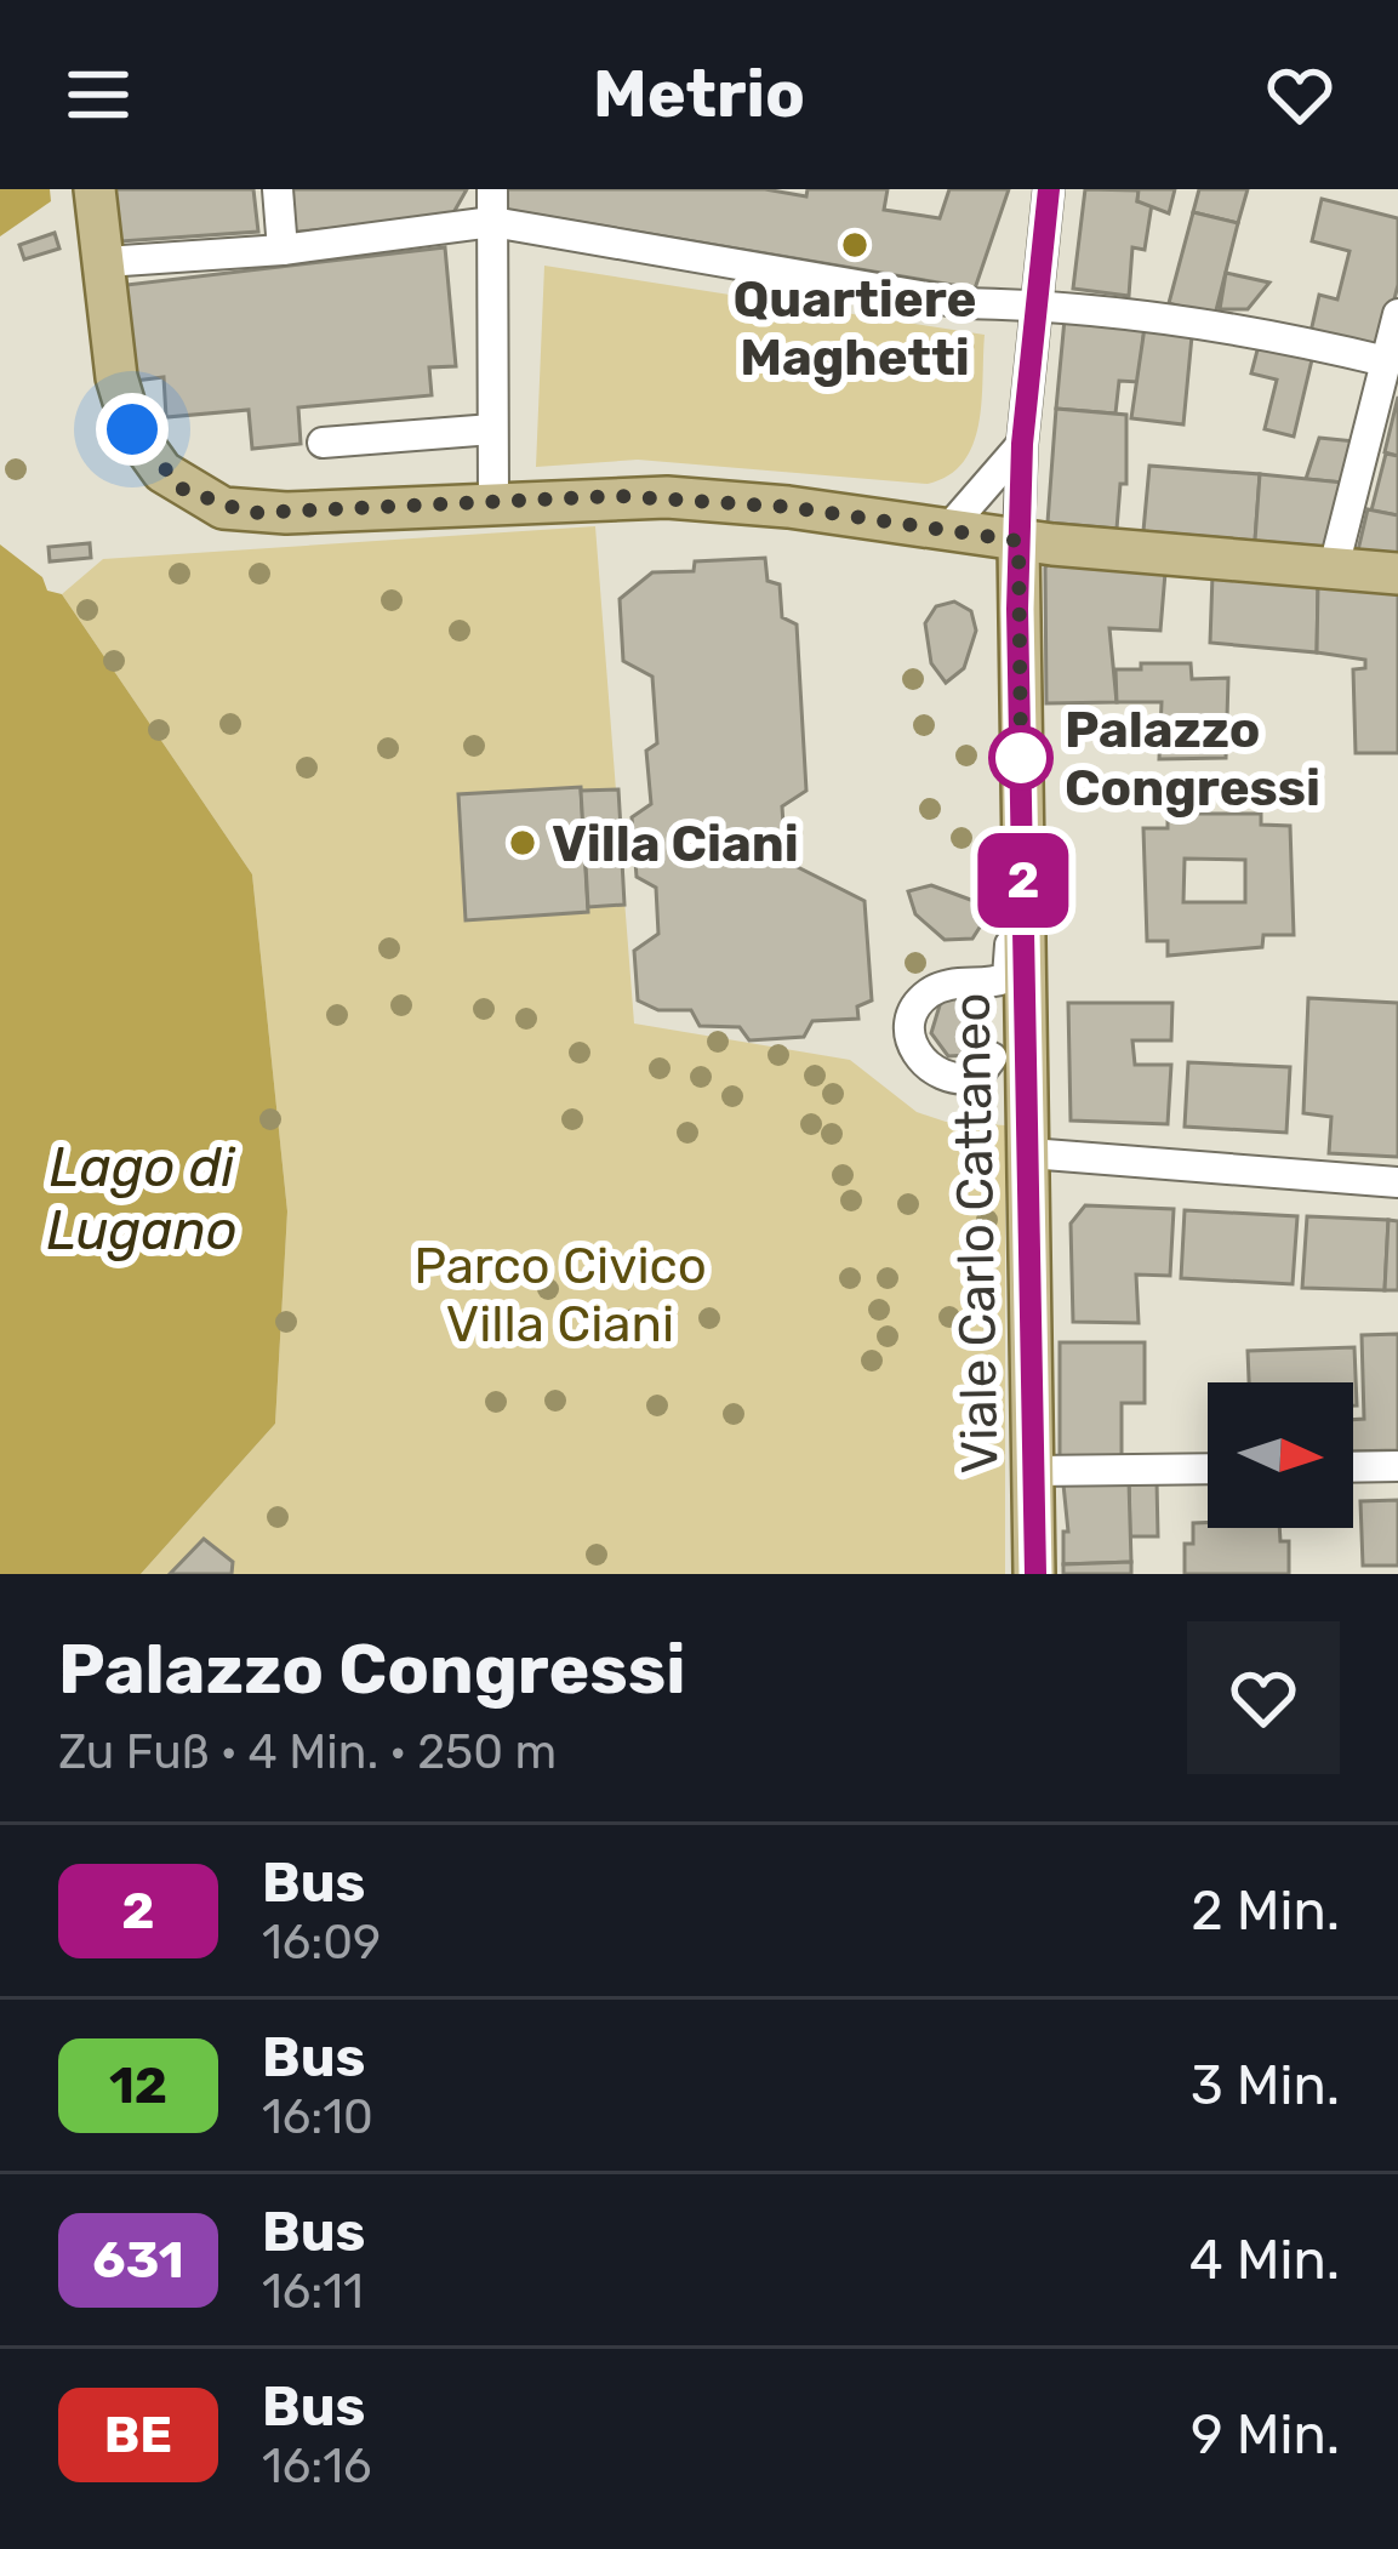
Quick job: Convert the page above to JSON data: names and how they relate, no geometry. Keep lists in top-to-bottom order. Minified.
{"streets":{"main road":["Viale Carlo Cattaneo"]},"water":["Lago di Lugano"],"parks":["Parco Civico Villa Ciani"],"places":["Quartiere Maghetti","Palazzo Congressi","Villa Ciani"],"lines":["bus line 2"],"north":"right","page":{"header":"Metrio","on_map":"2","heading":["Palazzo Congressi","Zu Fuß · 4 Min. · 250 m"],"list":[{"mark":"2","name":"Bus","note":"16:09","value":"2 Min."},{"mark":"12","name":"Bus","note":"16:10","value":"3 Min."},{"mark":"631","name":"Bus","note":"16:11","value":"4 Min."},{"mark":"BE","name":"Bus","note":"16:16","value":"9 Min."}]}}
